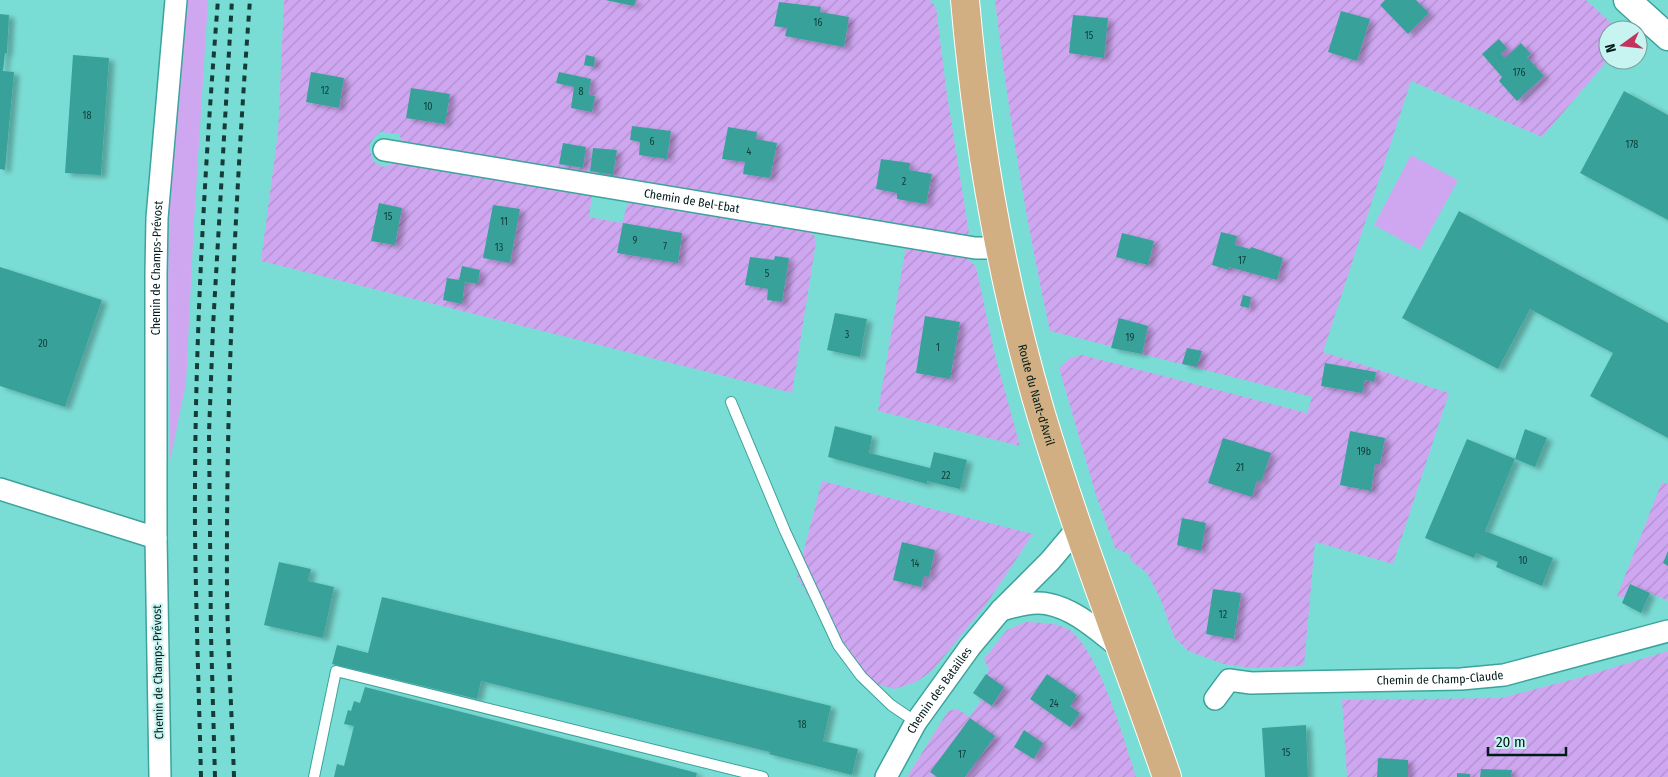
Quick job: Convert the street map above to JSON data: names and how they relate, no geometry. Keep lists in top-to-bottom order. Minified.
{"streets":{"main road":["Route du Nant-d'Avril"],"street":["Chemin de Bel-Ebat","Chemin de Champs-Prévost","Chemin de Champ-Claude","Chemin des Batailles"]},"crossings":[["Chemin de Bel-Ebat","Route du Nant-d'Avril"],["Route du Nant-d'Avril","Chemin des Batailles"]],"house_numbers":["16","15","176","12","8","10","18","6","178","4","2","15","11","9","7","13","17","5","3","19","20","1","19b","21","22","10","14","12","24","18","15","17"],"scale_bar":"20 m","north":"left"}
